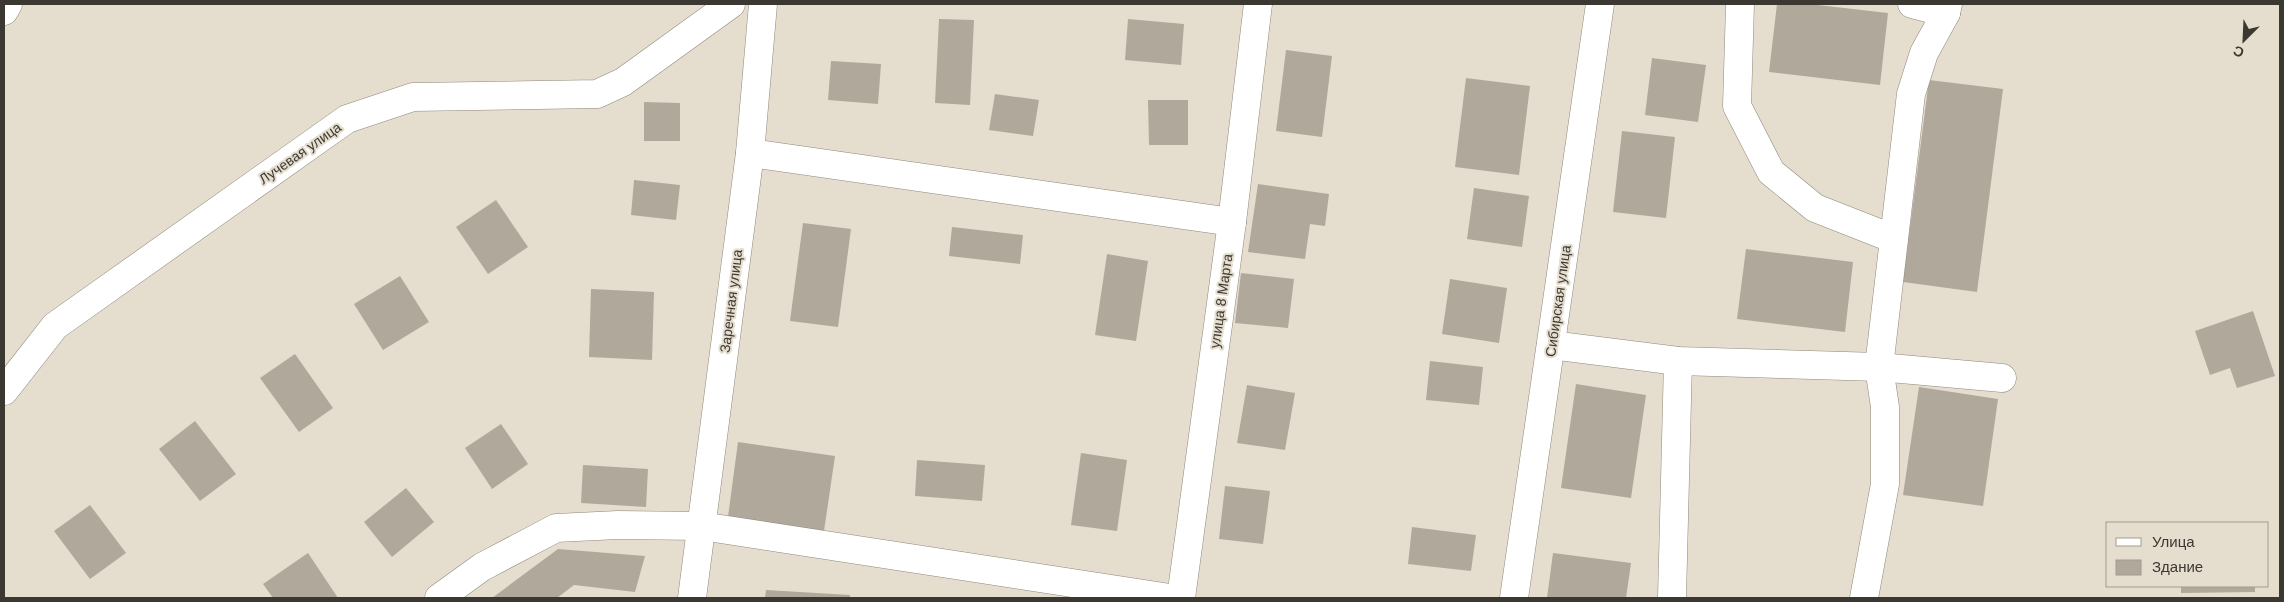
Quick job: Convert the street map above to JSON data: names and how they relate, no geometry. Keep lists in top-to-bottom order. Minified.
{"streets":{"street":["Лучевая улица","Заречная улица","улица 8 Марта","Сибирская улица"]},"legend":["Улица","Здание"],"north":"bottom left"}
